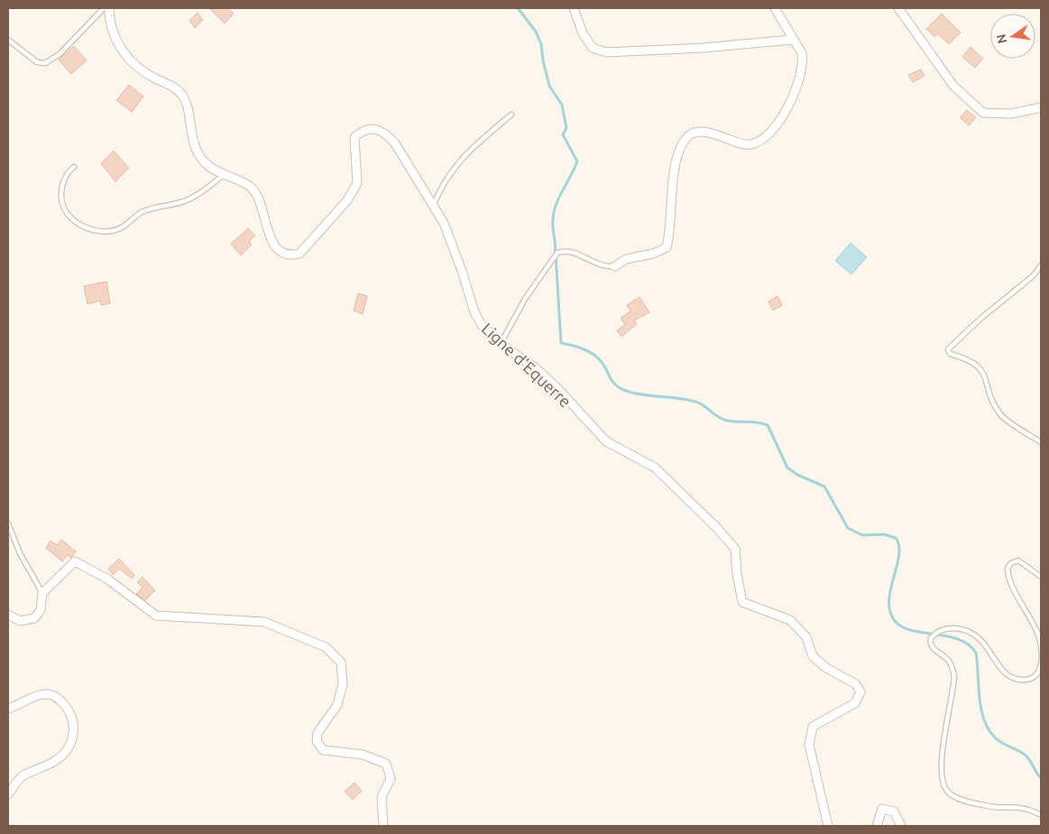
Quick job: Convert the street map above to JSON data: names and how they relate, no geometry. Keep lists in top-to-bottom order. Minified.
{"streets":{"street":["Ligne d'Equerre"]},"north":"left"}
